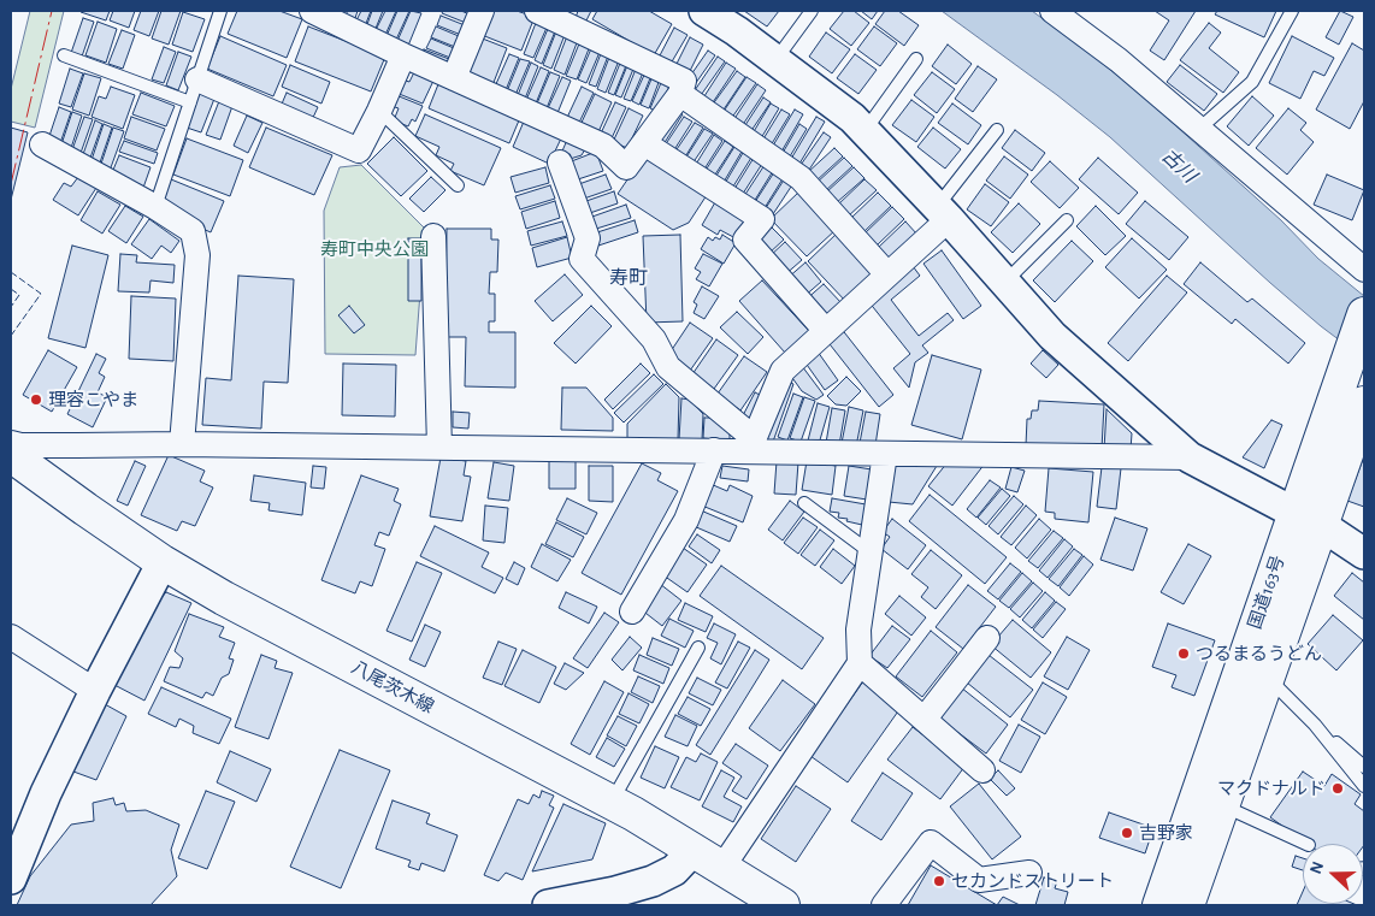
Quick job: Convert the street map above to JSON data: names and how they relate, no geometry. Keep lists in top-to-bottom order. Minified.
{"streets":{"main road":["国道163号","八尾茨木線"]},"districts":["寿町"],"water":["古川"],"parks":["寿町中央公園"],"places":["理容こやま","つるまるうどん","マクドナルド","吉野家","セカンドストリート"],"north":"left"}
